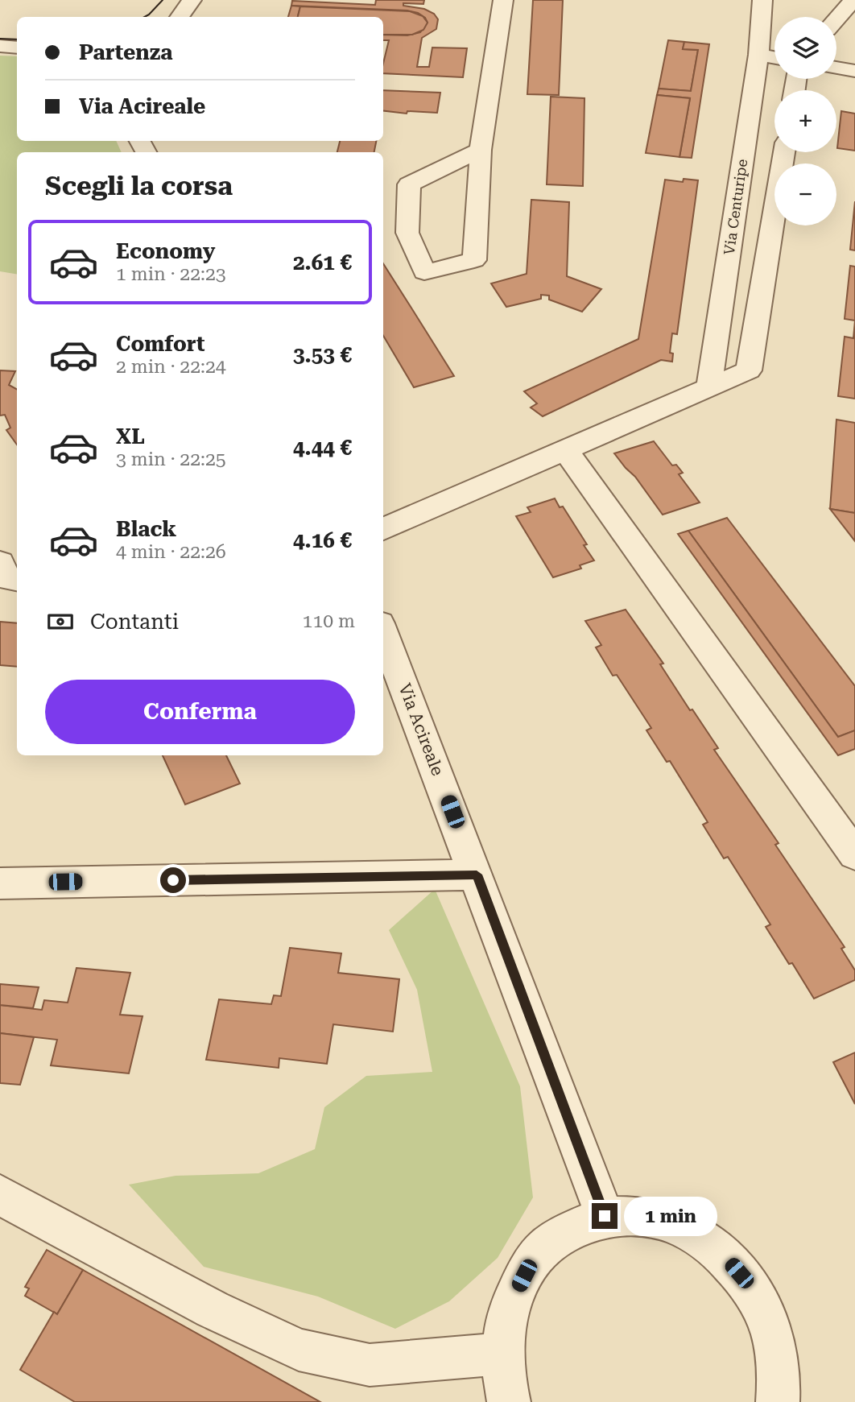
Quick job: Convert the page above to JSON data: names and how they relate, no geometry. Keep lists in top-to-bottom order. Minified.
{"streets":{"street":["Via Centuripe","Via Acireale"]},"page":{"map_buttons":["+","−"],"banner":["Partenza","Via Acireale"],"heading":"Scegli la corsa","list":[{"name":"Economy","note":"1 min · 22:23","value":"2.61 €"},{"name":"Comfort","note":"2 min · 22:24","value":"3.53 €"},{"name":"XL","note":"3 min · 22:25","value":"4.44 €"},{"name":"Black","note":"4 min · 22:26","value":"4.16 €"}],"pay":["Contanti","110 m"],"buttons":"Conferma","bubble":"1 min"}}
